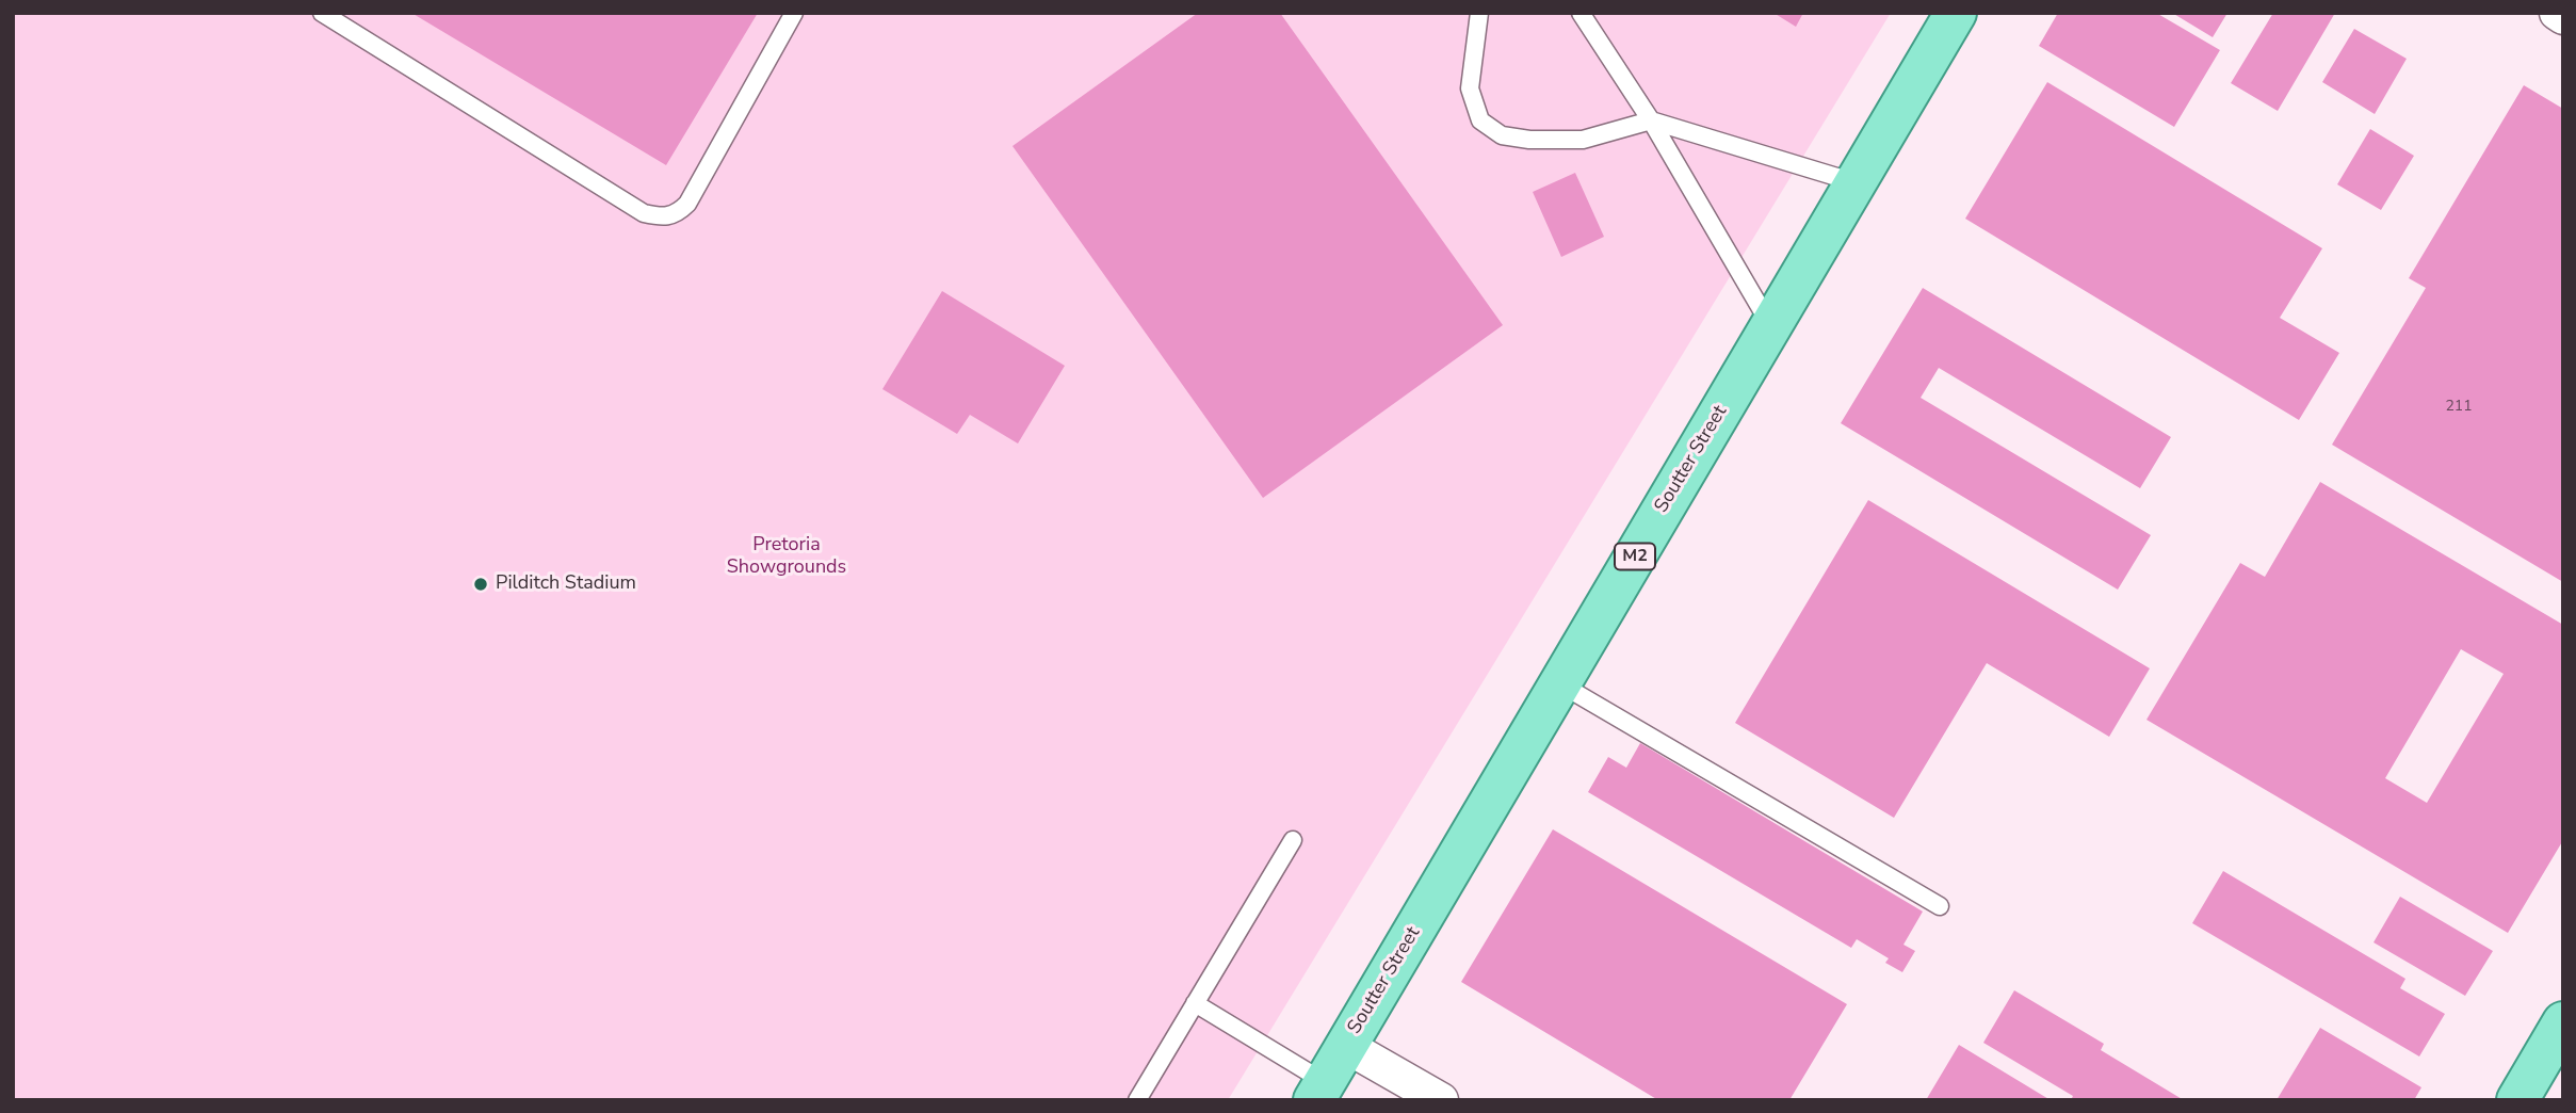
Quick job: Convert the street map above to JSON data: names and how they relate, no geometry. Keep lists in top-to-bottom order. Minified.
{"streets":{"main road":["Soutter Street","M2"]},"parks":["Pretoria Showgrounds"],"places":["Pilditch Stadium"],"house_numbers":["211"]}
